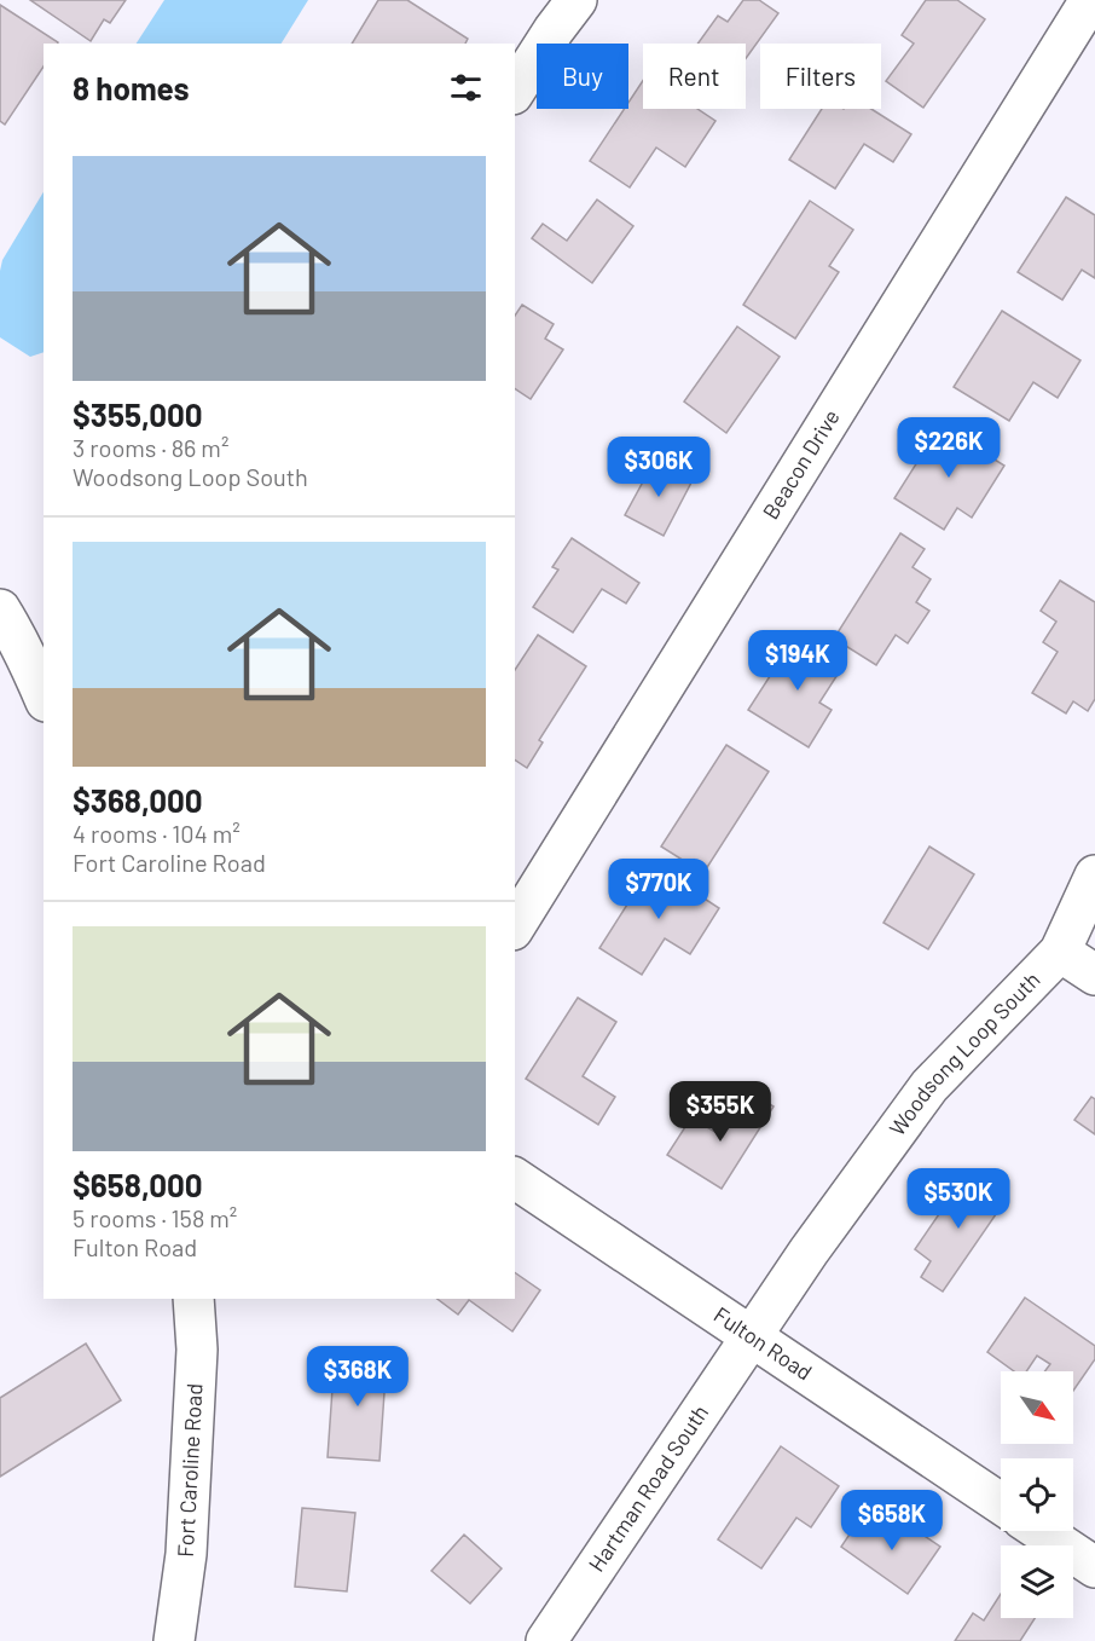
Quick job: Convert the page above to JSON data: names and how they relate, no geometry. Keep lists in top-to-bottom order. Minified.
{"streets":{"street":["Beacon Drive","Woodsong Loop South","Fulton Road","Fort Caroline Road","Hartman Road South"]},"crossings":[["Woodsong Loop South","Fulton Road"],["Woodsong Loop South","Hartman Road South"],["Fulton Road","Hartman Road South"]],"north":"bottom right","page":{"chip":["Buy","Rent","Filters"],"heading":"8 homes","list":[{"name":"$355,000","note":"3 rooms · 86 m² · Woodsong Loop South"},{"name":"$368,000","note":"4 rooms · 104 m² · Fort Caroline Road"},{"name":"$658,000","note":"5 rooms · 158 m² · Fulton Road"}],"price":["$226K","$306K","$194K","$770K","$355K","$530K","$368K","$658K"]}}
